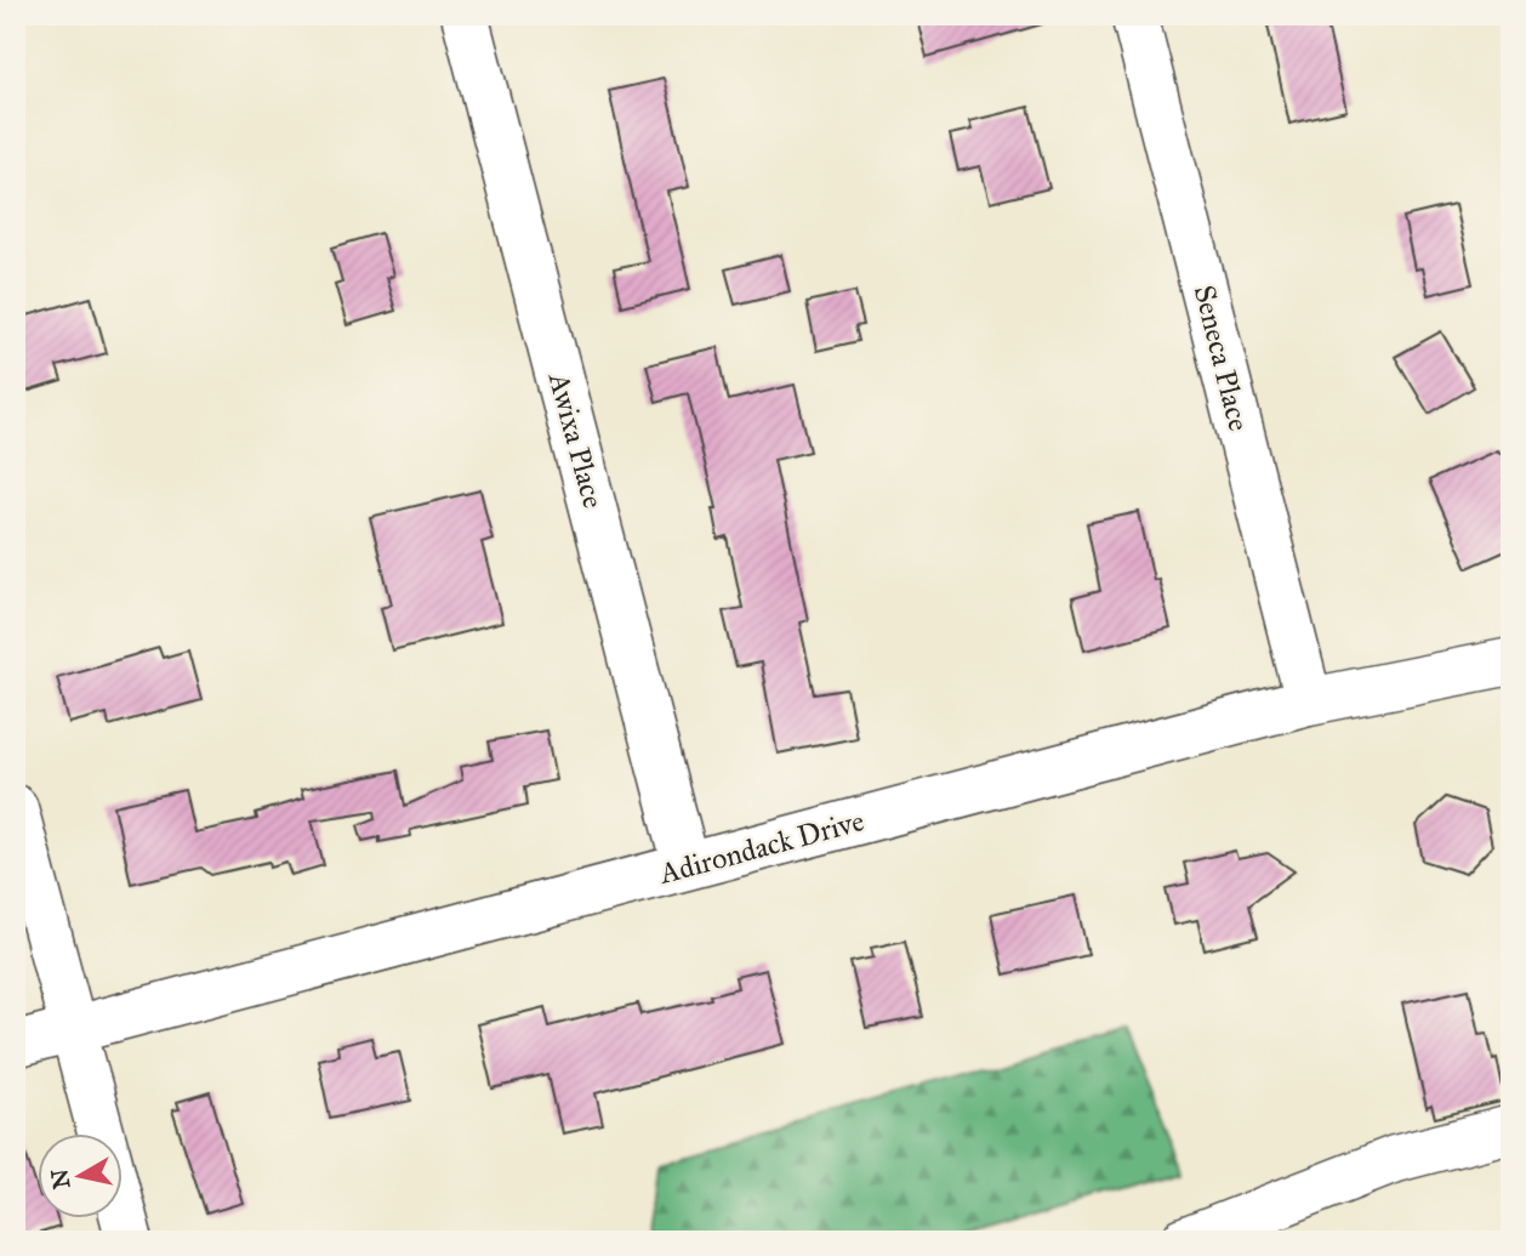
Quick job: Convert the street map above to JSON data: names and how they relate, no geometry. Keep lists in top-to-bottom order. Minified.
{"streets":{"street":["Seneca Place","Awixa Place","Adirondack Drive"]},"crossings":[["Seneca Place","Adirondack Drive"],["Awixa Place","Adirondack Drive"]],"north":"left"}
